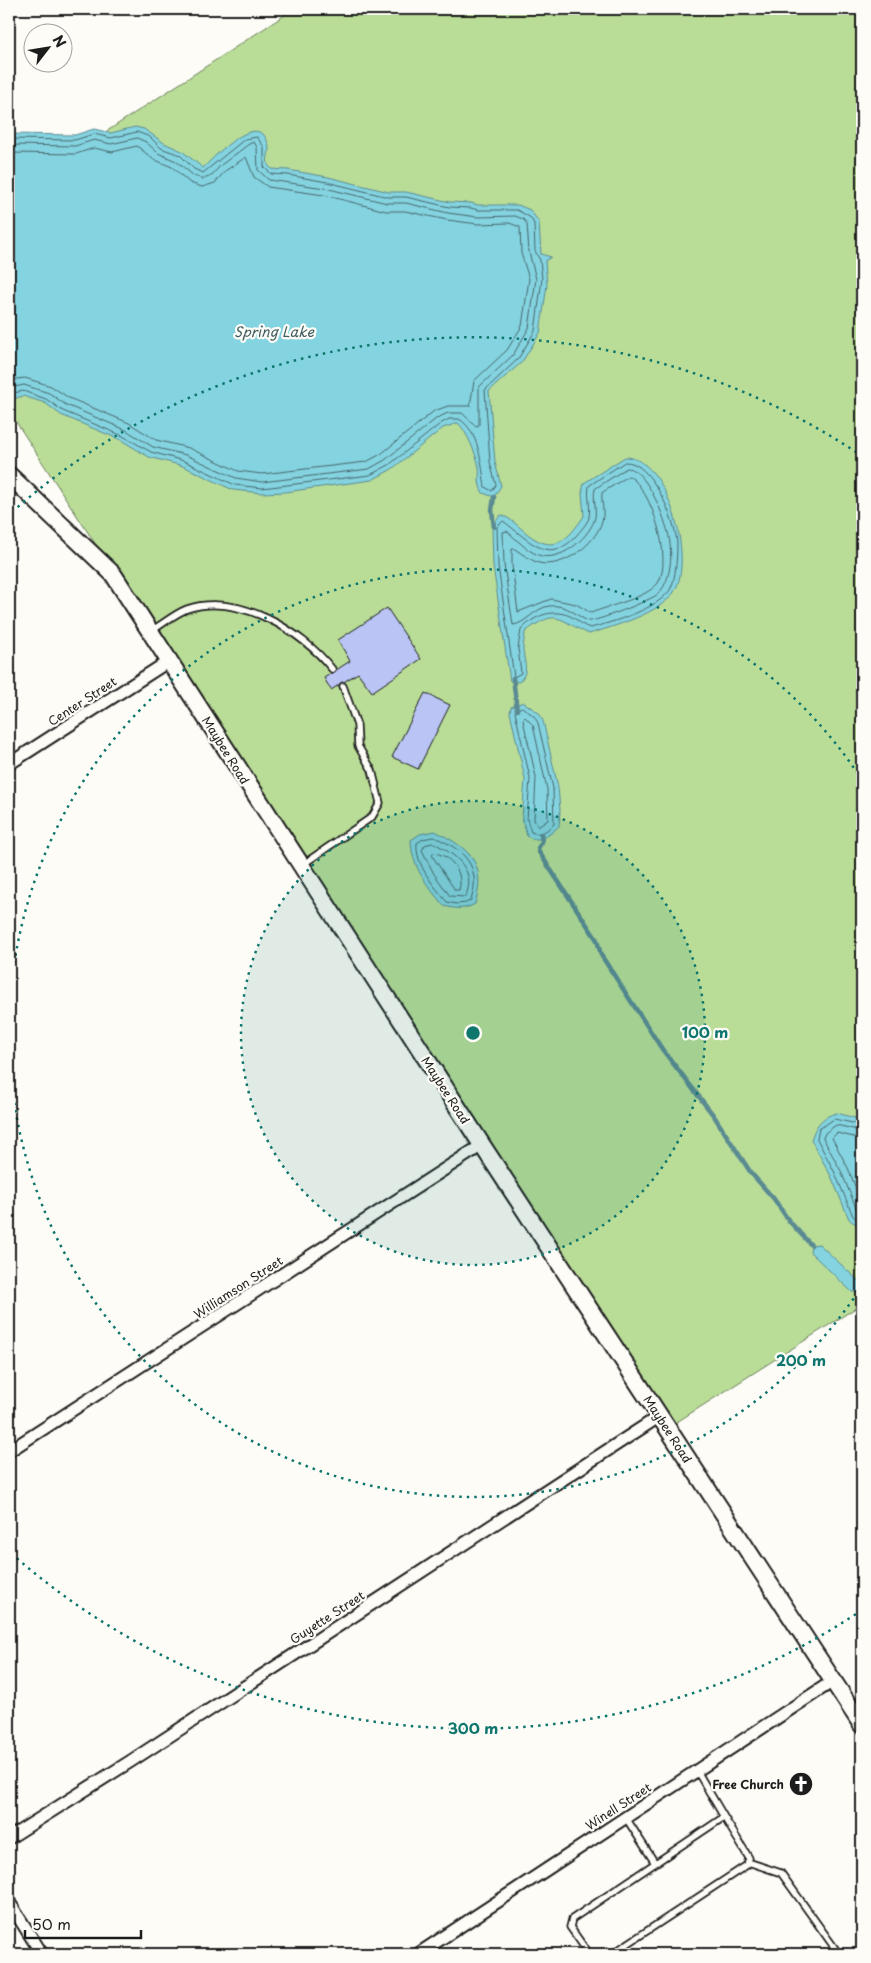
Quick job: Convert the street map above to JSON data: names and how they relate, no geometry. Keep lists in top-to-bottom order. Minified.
{"streets":{"main road":["Maybee Road"],"street":["Center Street","Williamson Street","Guyette Street","Winell Street"]},"crossings":[["Center Street","Maybee Road"],["Maybee Road","Williamson Street"],["Maybee Road","Guyette Street"],["Maybee Road","Winell Street"]],"water":["Spring Lake"],"places":{"church":["Free Church"]},"scale_bar":"50 m","north":"top right","rings":["100 m","200 m","300 m"]}
